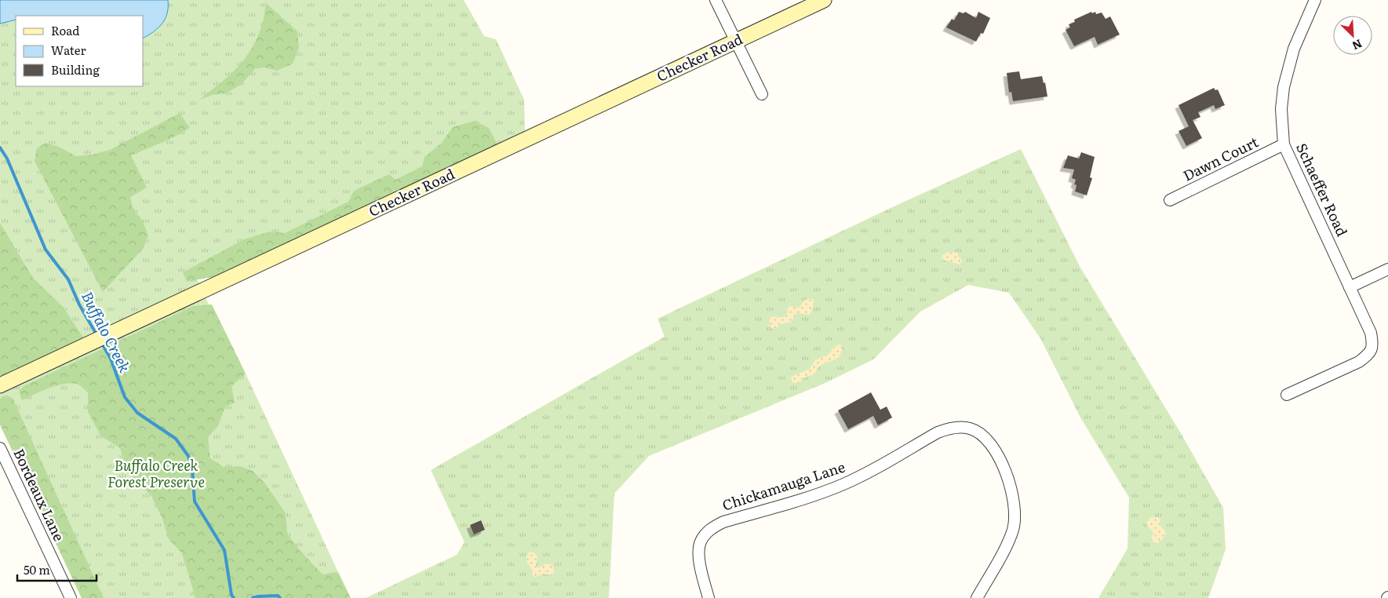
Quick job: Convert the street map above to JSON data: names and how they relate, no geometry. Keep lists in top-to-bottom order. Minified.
{"streets":{"street":["Checker Road","Dawn Court","Schaeffer Road","Chickamauga Lane","Bordeaux Lane"]},"crossings":[["Dawn Court","Schaeffer Road"]],"water":["Buffalo Creek"],"parks":["Buffalo Creek Forest Preserve"],"legend":["Road","Water","Building"],"scale_bar":"50 m","north":"bottom right"}
